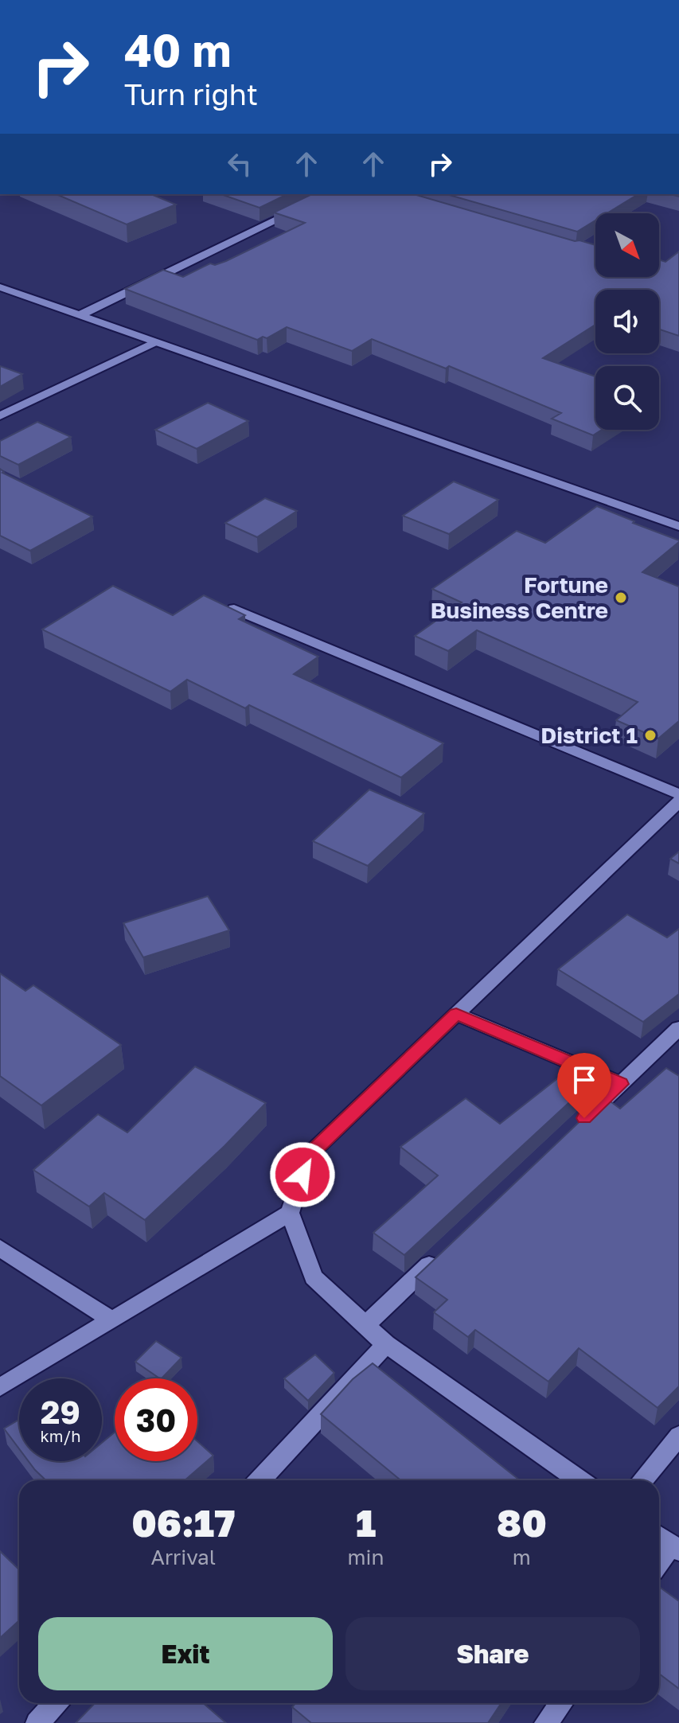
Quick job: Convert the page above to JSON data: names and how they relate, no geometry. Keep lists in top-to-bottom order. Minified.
{"places":["Fortune Business Centre","District 1"],"north":"bottom right","page":{"turn":["40 m","Turn right"],"speed":"29 km/h","limit":"30","eta":["06:17","Arrival","1","min","80","m"],"buttons":["Exit","Share"]}}
